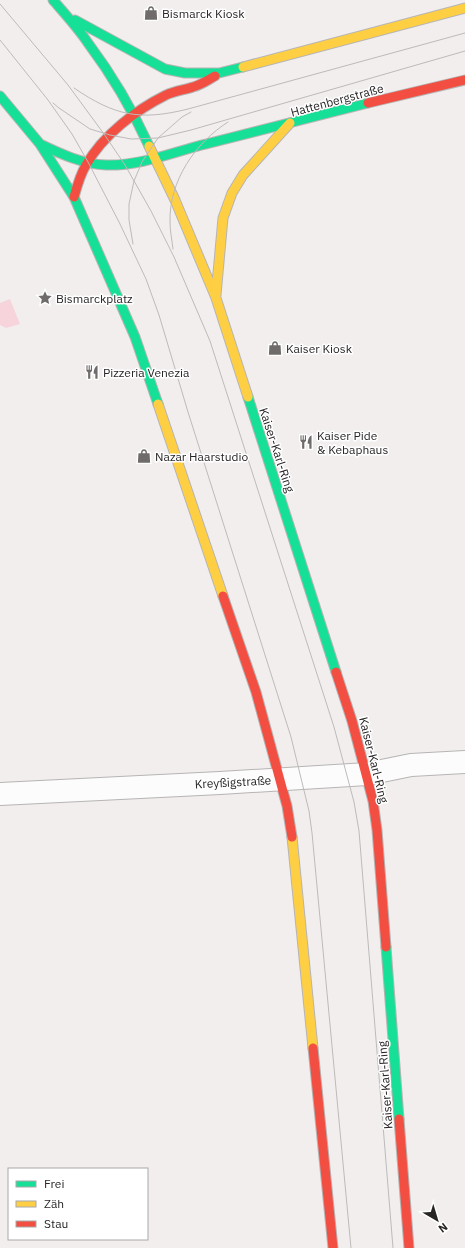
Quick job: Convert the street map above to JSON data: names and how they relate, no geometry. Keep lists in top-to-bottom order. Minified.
{"streets":{"street":["Hattenbergstraße","Kaiser-Karl-Ring","Kreyßigstraße"]},"crossings":[["Hattenbergstraße","Kaiser-Karl-Ring"],["Kaiser-Karl-Ring","Kreyßigstraße"]],"places":{"shop":["Bismarck Kiosk","Kaiser Kiosk","Nazar Haarstudio"],"place":["Bismarckplatz"],"restaurant":["Pizzeria Venezia","Kaiser Pide & Kebaphaus"]},"legend":["Frei","Zäh","Stau"],"north":"bottom right"}
